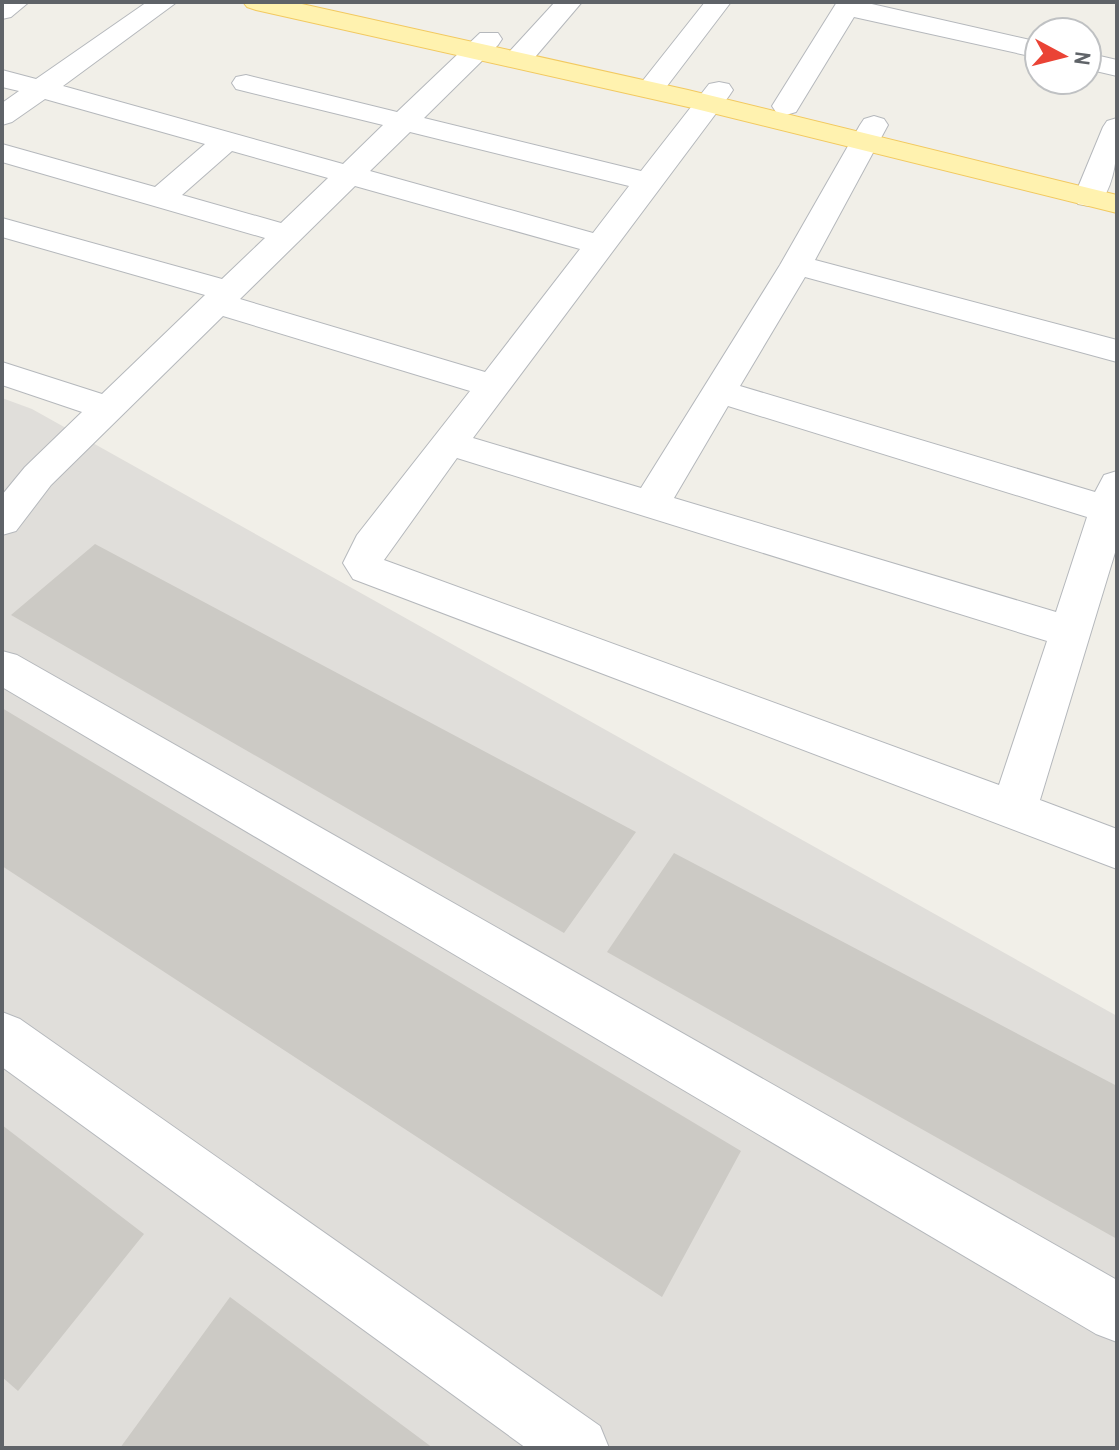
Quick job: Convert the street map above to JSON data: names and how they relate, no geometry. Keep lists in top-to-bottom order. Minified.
{"north":"right"}
